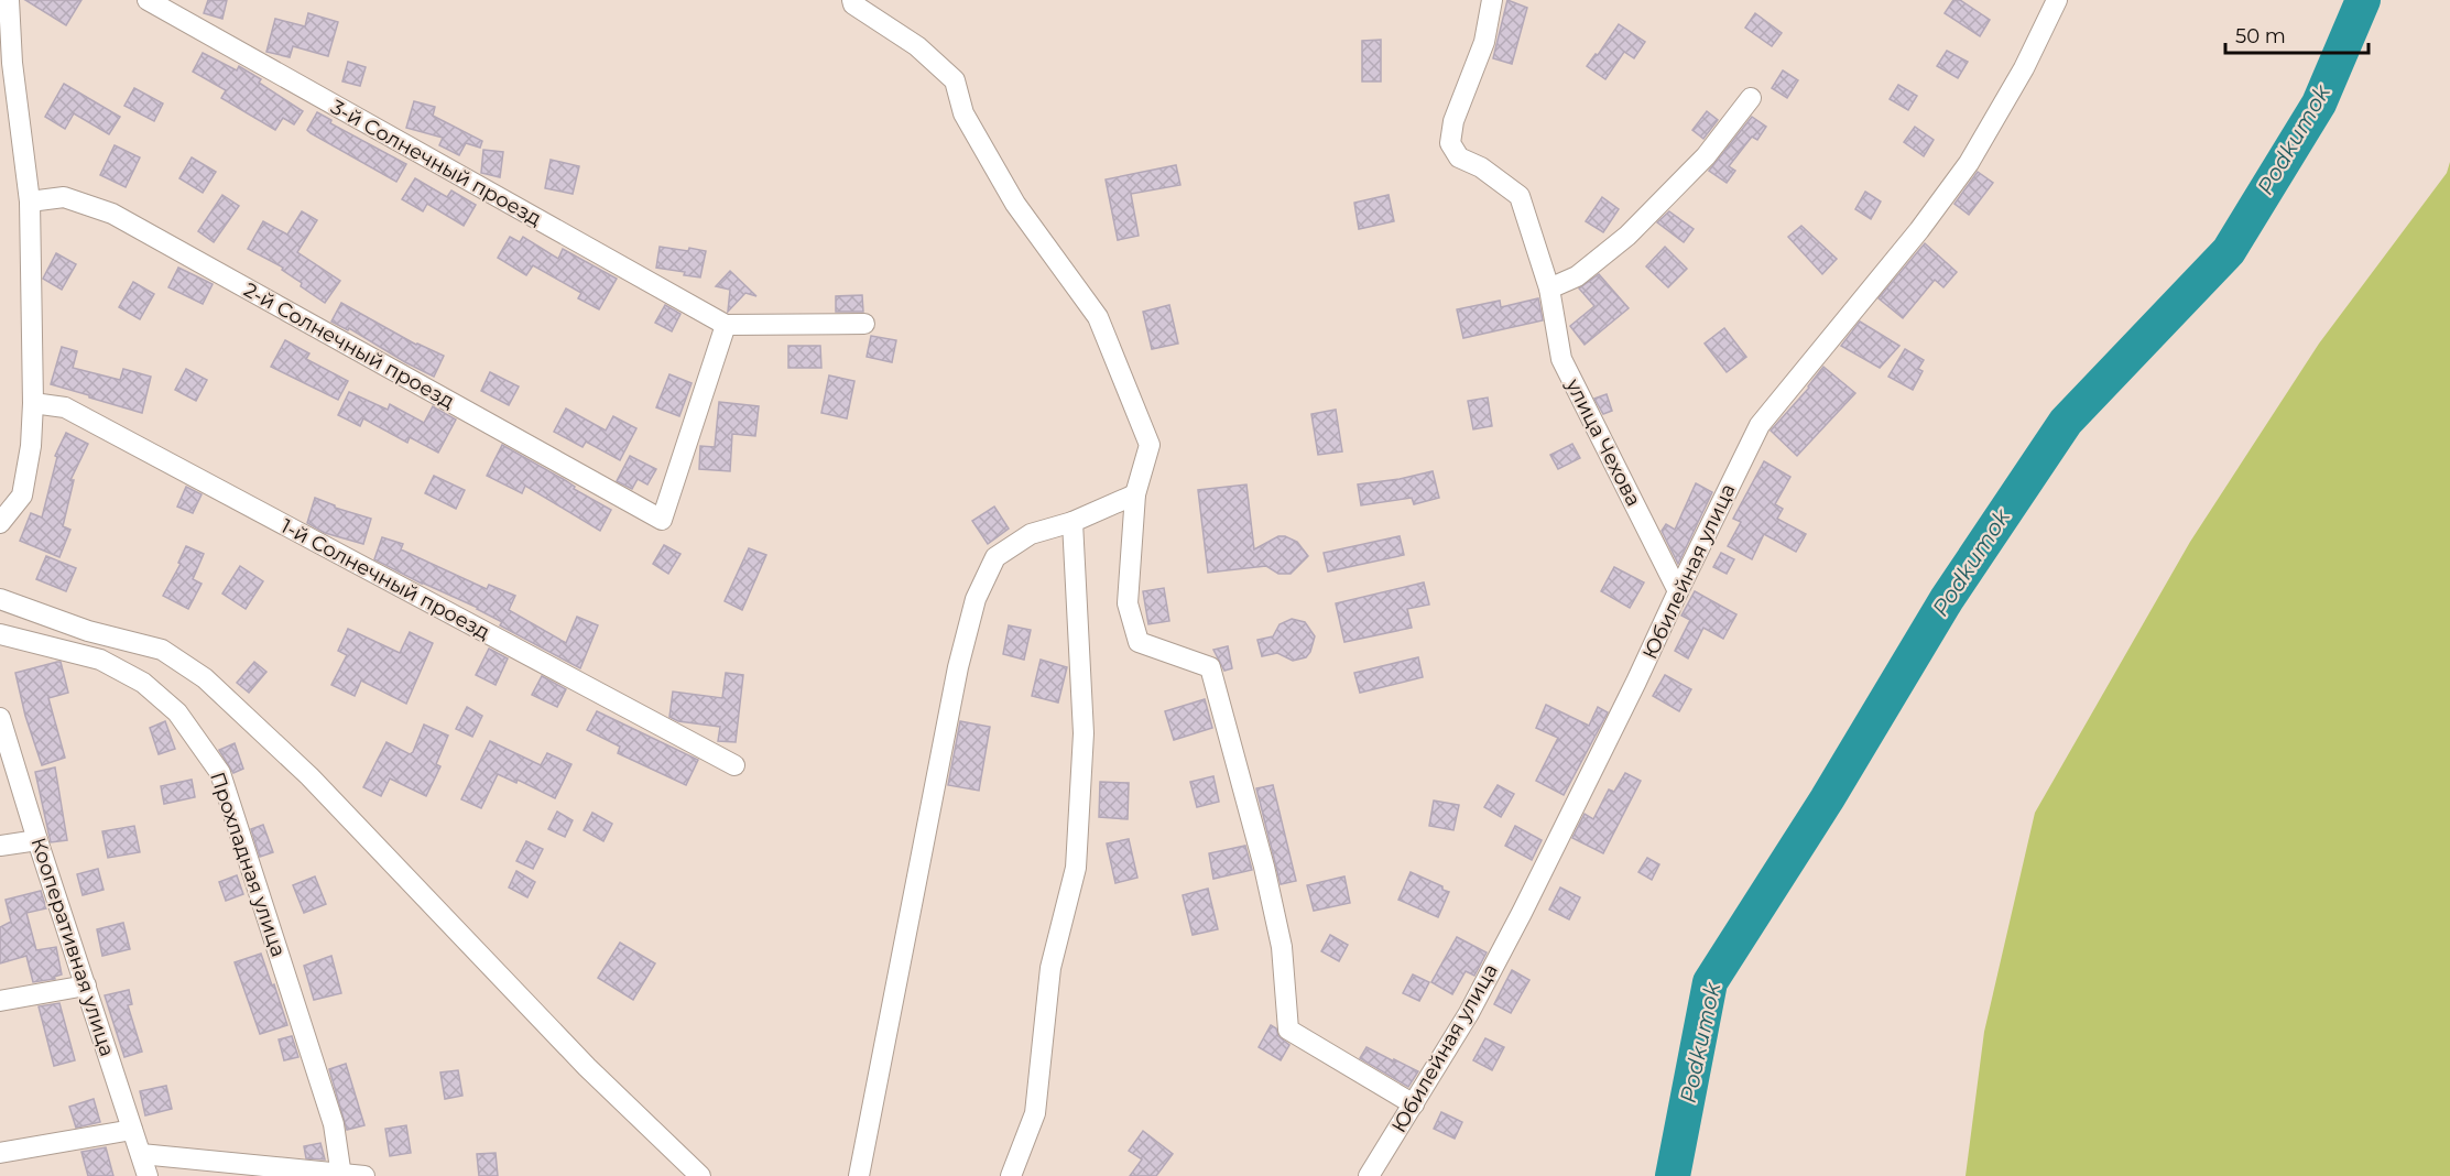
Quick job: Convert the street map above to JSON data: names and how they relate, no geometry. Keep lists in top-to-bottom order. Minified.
{"streets":{"street":["3-й Солнечный проезд","2-й Солнечный проезд","улица Чехова","Юбилейная улица","1-й Солнечный проезд","Прохладная улица","Кооперативная улица"]},"crossings":[["3-й Солнечный проезд","2-й Солнечный проезд"],["улица Чехова","Юбилейная улица"]],"water":["Podkumok"],"scale_bar":"50 m"}
